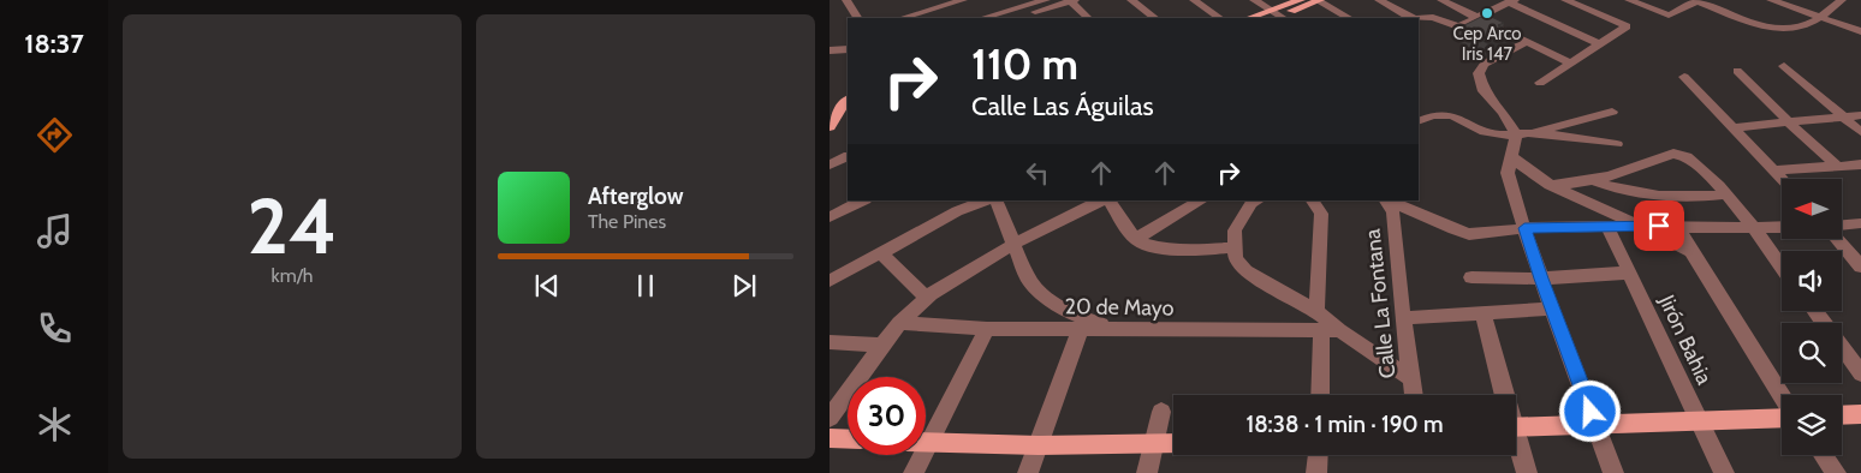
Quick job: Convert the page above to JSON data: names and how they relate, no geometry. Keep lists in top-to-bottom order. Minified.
{"streets":{"street":["Calle La Fontana","20 de Mayo","Jirón Bahia"]},"places":["Cep Arco Iris 147"],"north":"left","page":{"tabs":"18:37","tile":["24","km/h"],"turn":["110 m","Calle Las Águilas"],"song":["Afterglow","The Pines"],"limit":"30","trip":"18:38 · 1 min · 190 m"}}
